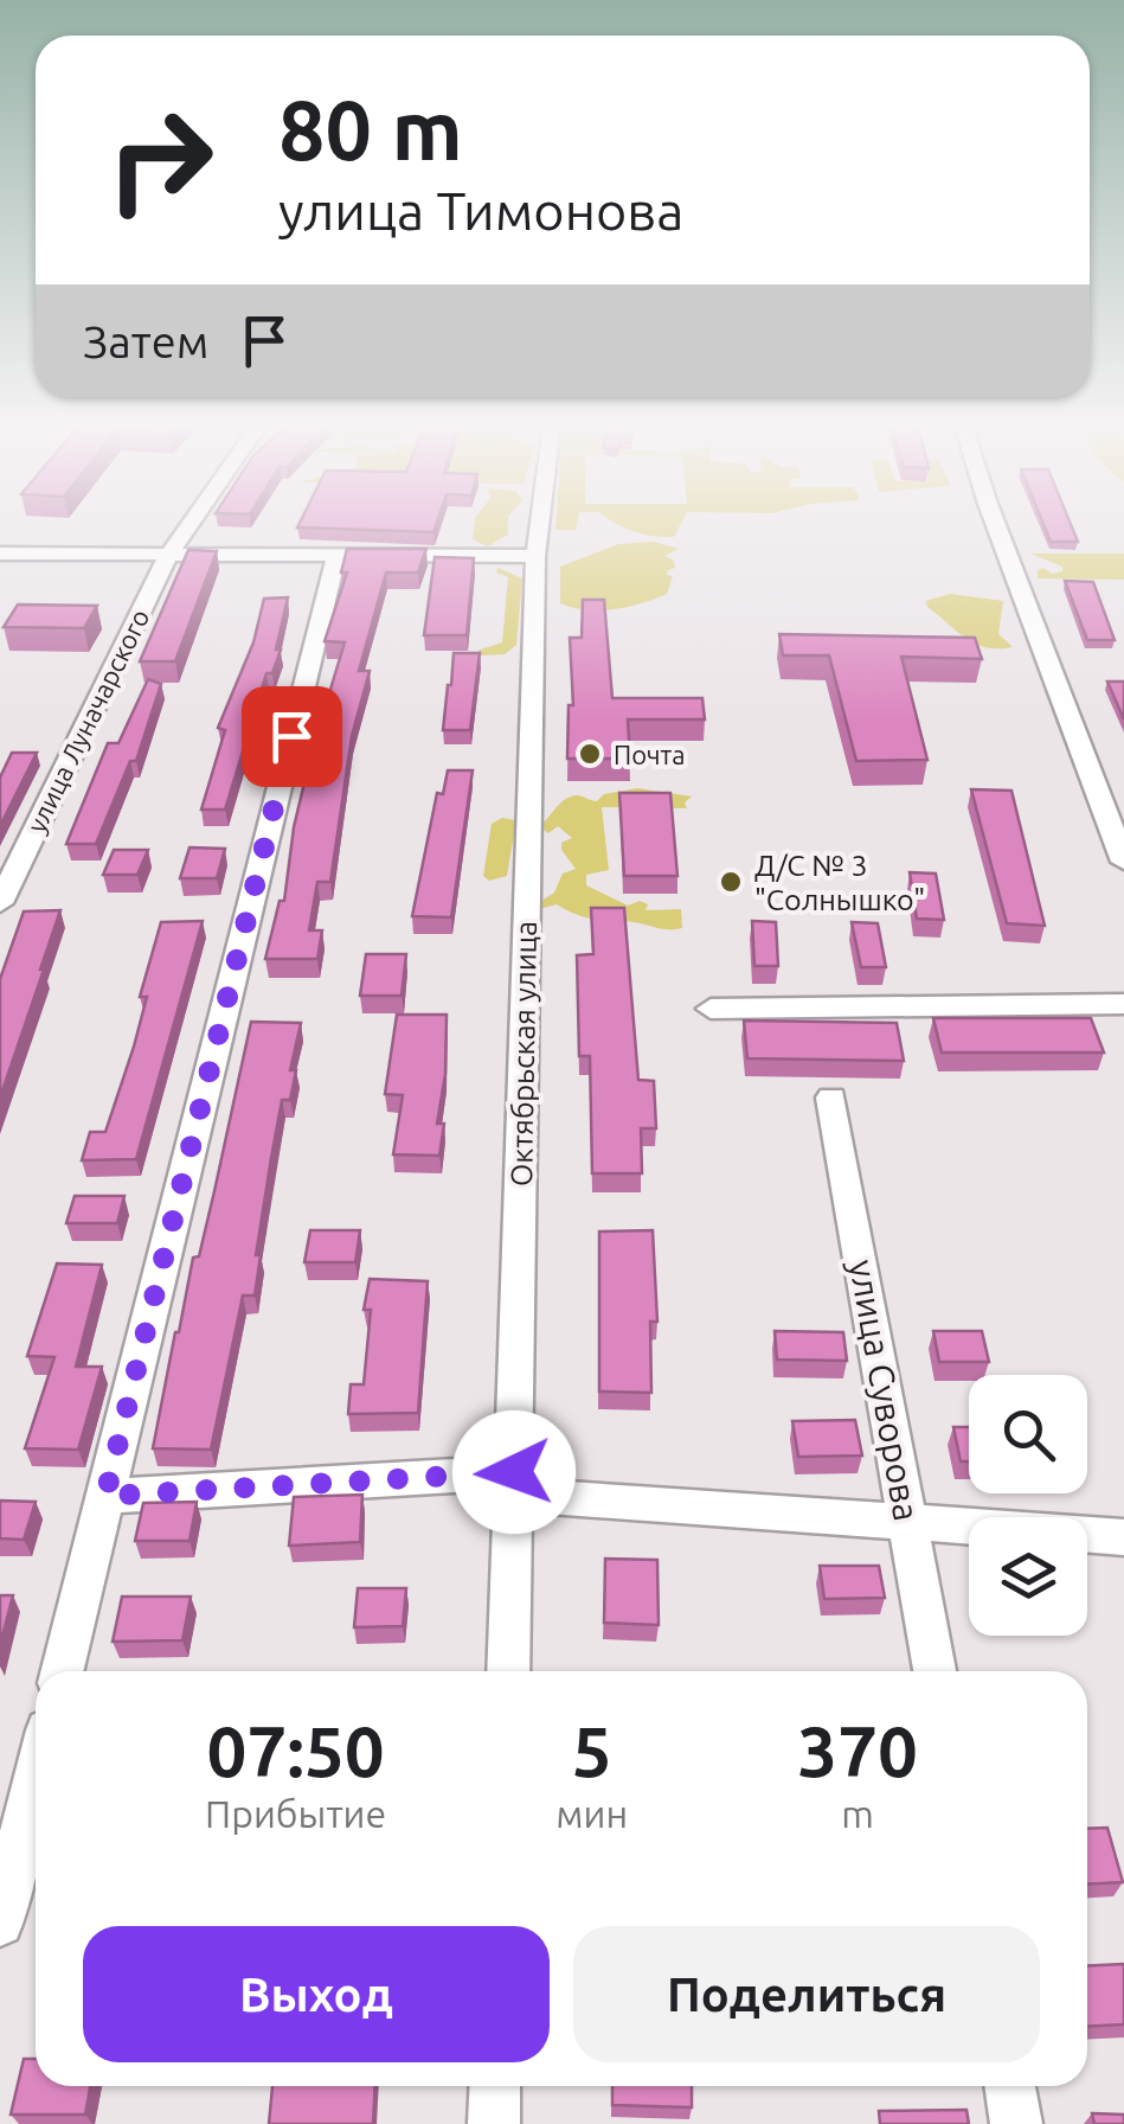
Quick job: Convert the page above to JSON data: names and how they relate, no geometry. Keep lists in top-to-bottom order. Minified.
{"streets":{"street":["улица Луначарского","Октябрьская улица","улица Суворова"]},"places":["Почта","Д/С № 3 \"Солнышко\""],"page":{"turn":["80 m","улица Тимонова"],"then":"Затем","eta":["07:50","Прибытие","5","мин","370","m"],"buttons":["Выход","Поделиться"]}}
